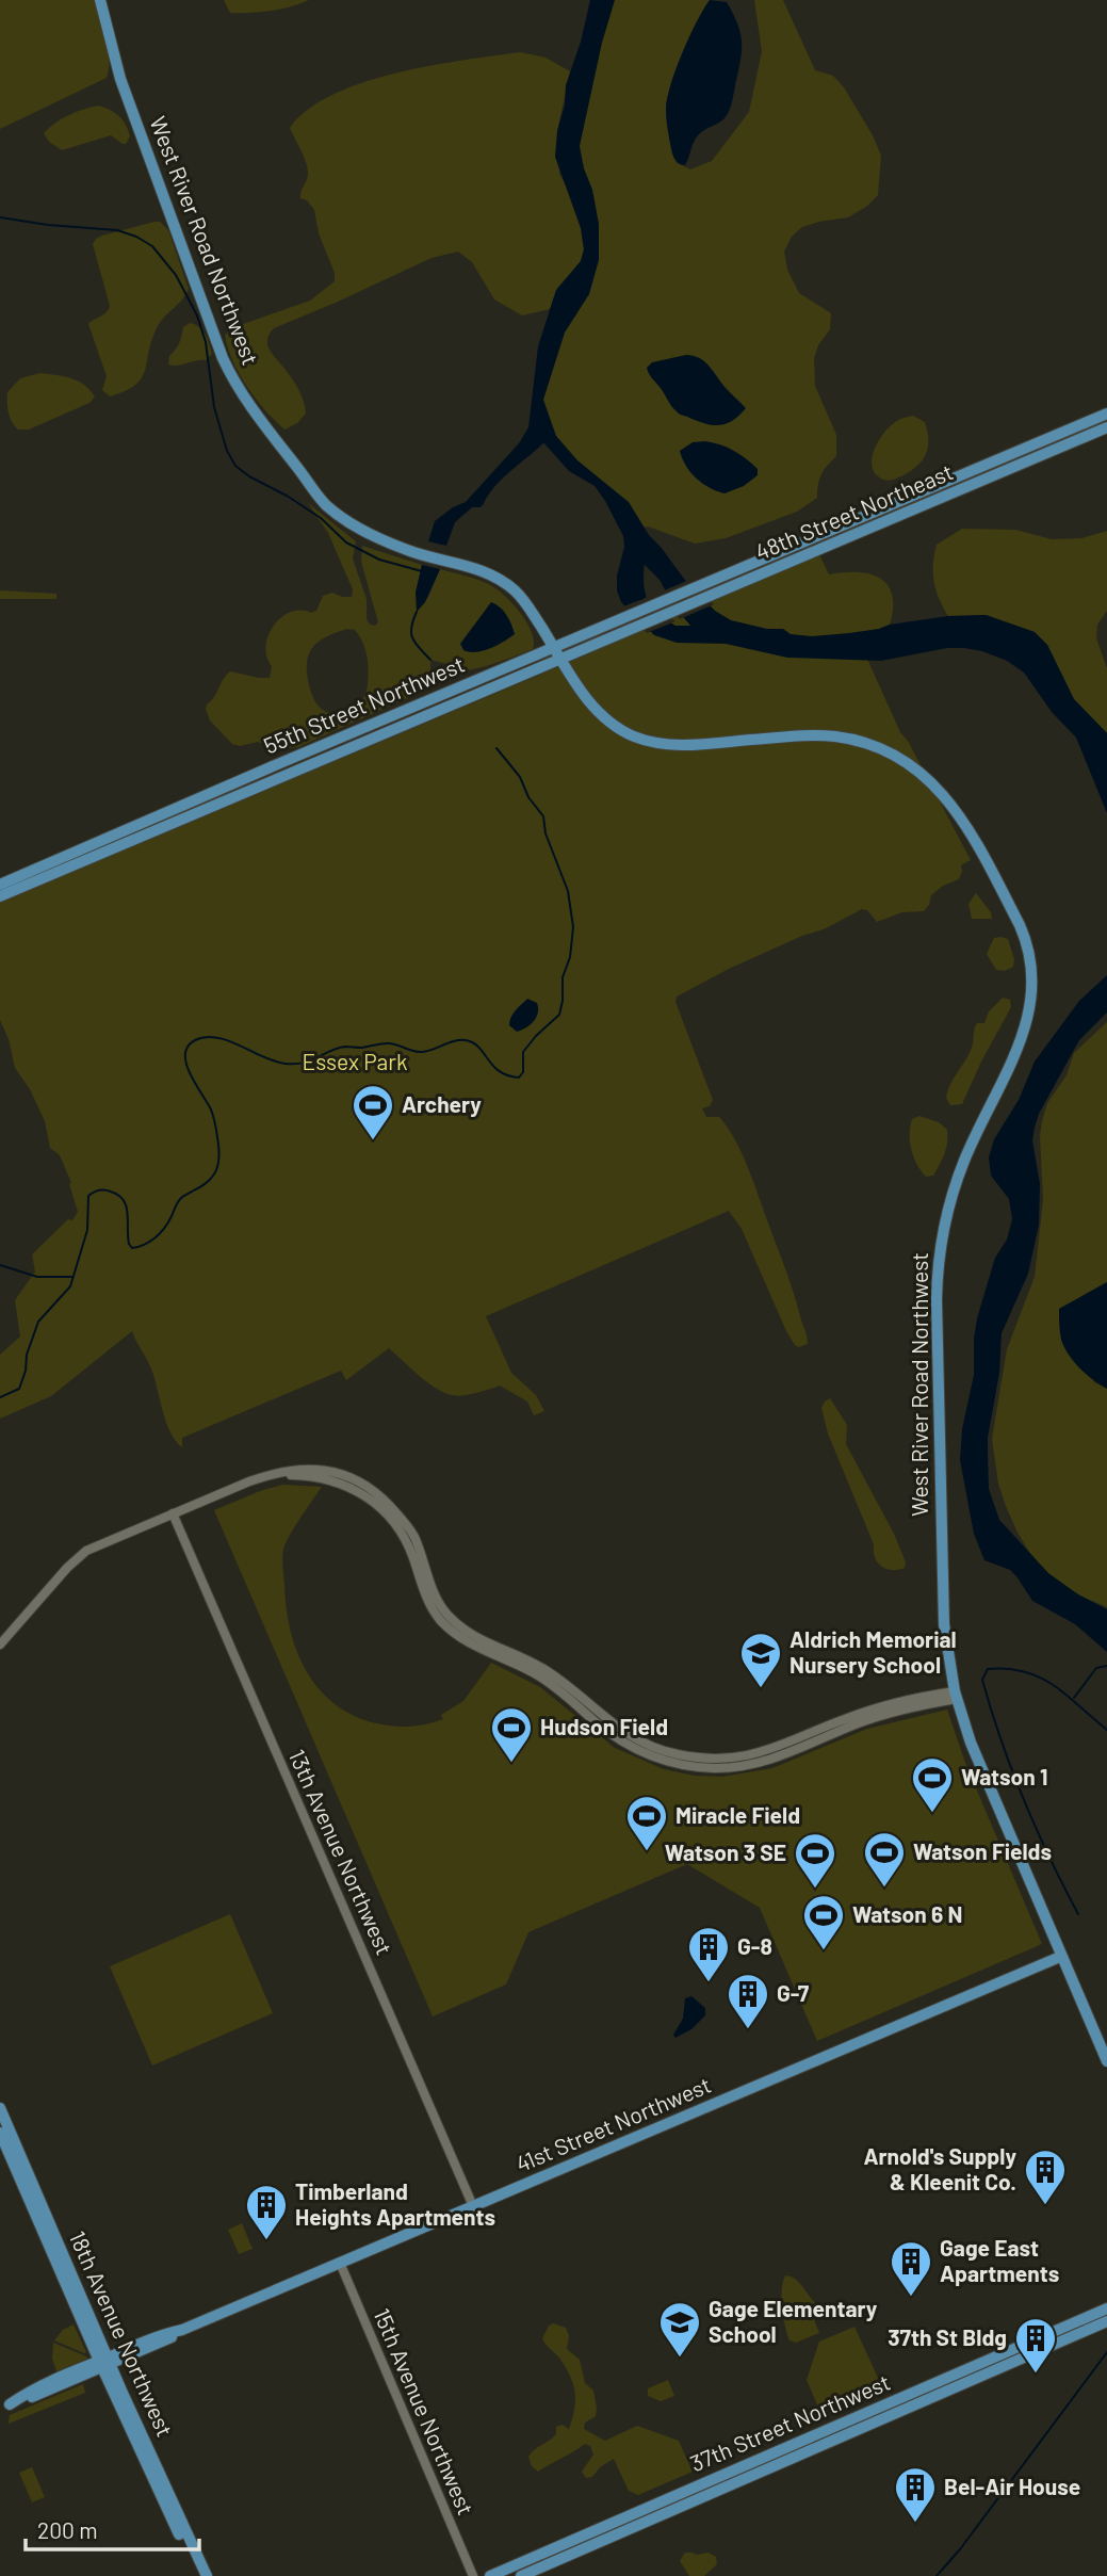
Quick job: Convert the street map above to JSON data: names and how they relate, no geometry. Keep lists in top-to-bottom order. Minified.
{"streets":{"main road":["West River Road Northwest","48th Street Northeast","55th Street Northwest","41st Street Northwest","18th Avenue Northwest","37th Street Northwest"],"street":["13th Avenue Northwest","15th Avenue Northwest"]},"crossings":[["West River Road Northwest","55th Street Northwest"],["West River Road Northwest","41st Street Northwest"],["48th Street Northeast","55th Street Northwest"],["13th Avenue Northwest","41st Street Northwest"],["41st Street Northwest","18th Avenue Northwest"],["41st Street Northwest","15th Avenue Northwest"]],"parks":["Essex Park"],"places":{"sports":["Archery","Hudson Field","Watson 1","Miracle Field","Watson Fields","Watson 3 SE","Watson 6 N"],"school or university":["Aldrich Memorial Nursery School","Gage Elementary School"],"building":["G-8","G-7","Arnold's Supply & Kleenit Co.","Timberland Heights Apartments","Gage East Apartments","37th St Bldg","Bel-Air House"]},"scale_bar":"200 m"}
